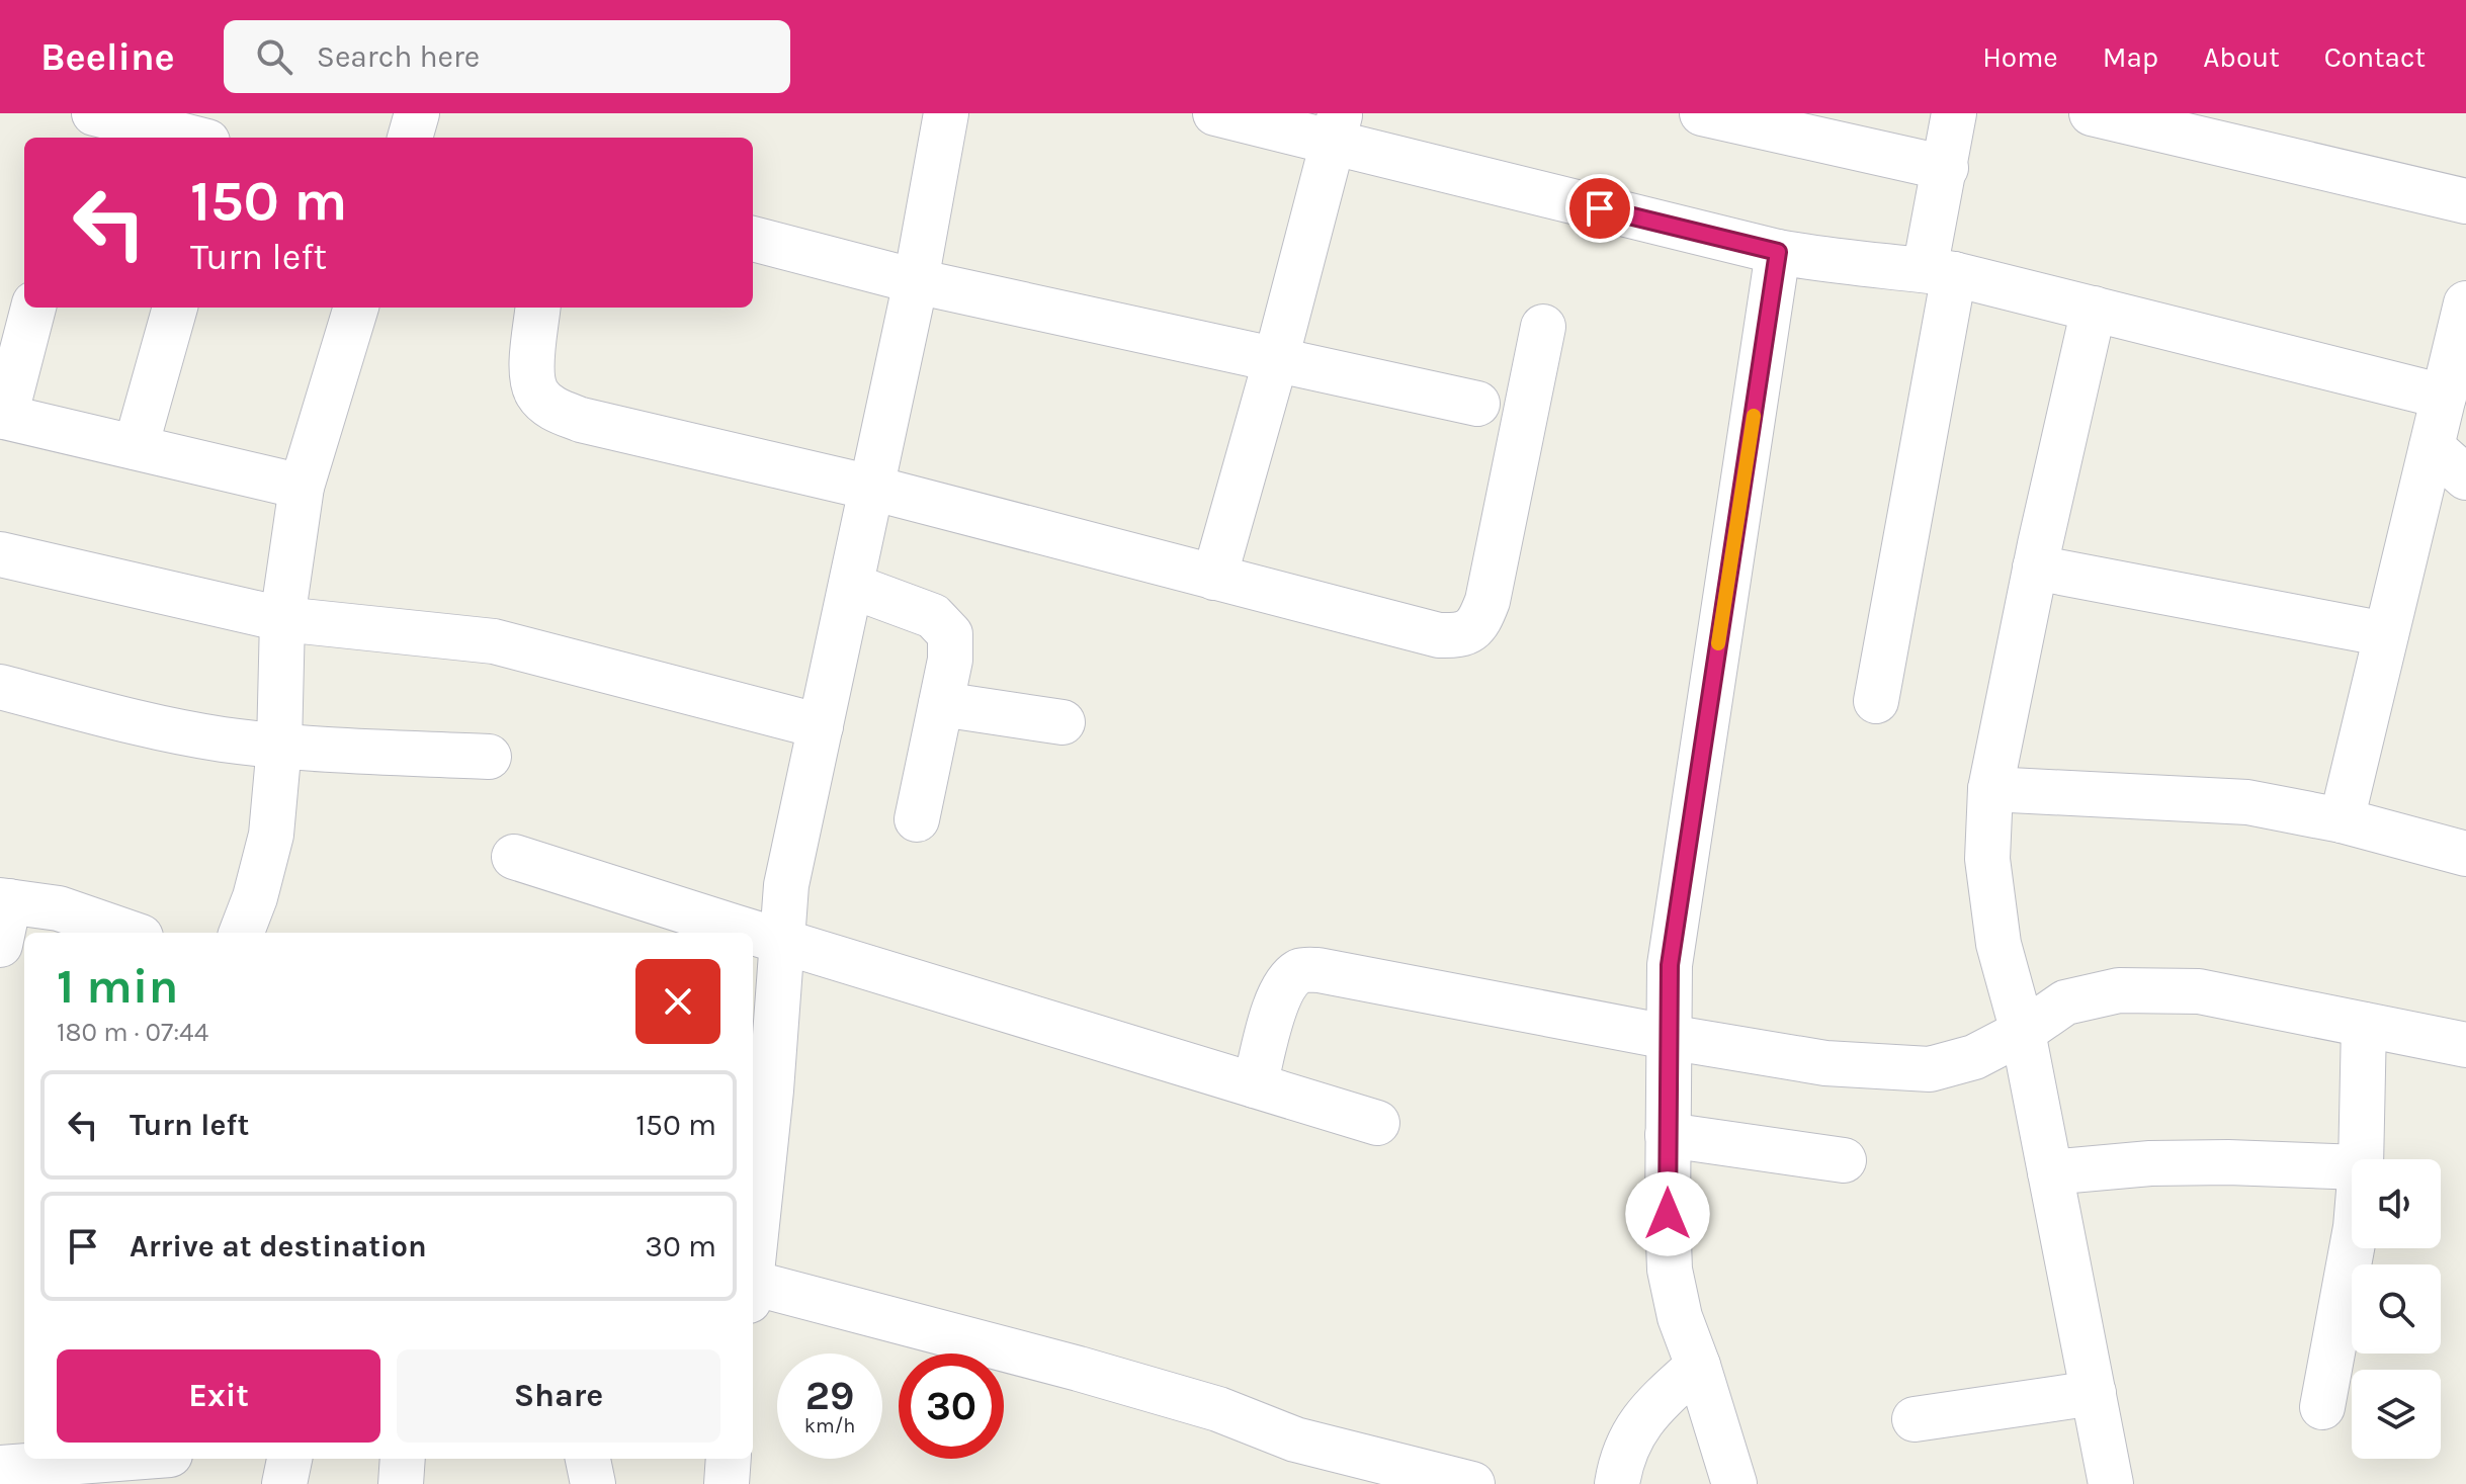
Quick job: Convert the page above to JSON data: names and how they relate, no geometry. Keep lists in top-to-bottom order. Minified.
{"page":{"header":"Beeline","search":"Search here","nav":["Home","Map","About","Contact"],"turn":["150 m","Turn left"],"heading":["1 min","180 m · 07:44"],"list":[{"name":"Turn left","value":"150 m"},{"name":"Arrive at destination","value":"30 m"}],"buttons":["Exit","Share"],"speed":"29 km/h","limit":"30"}}
